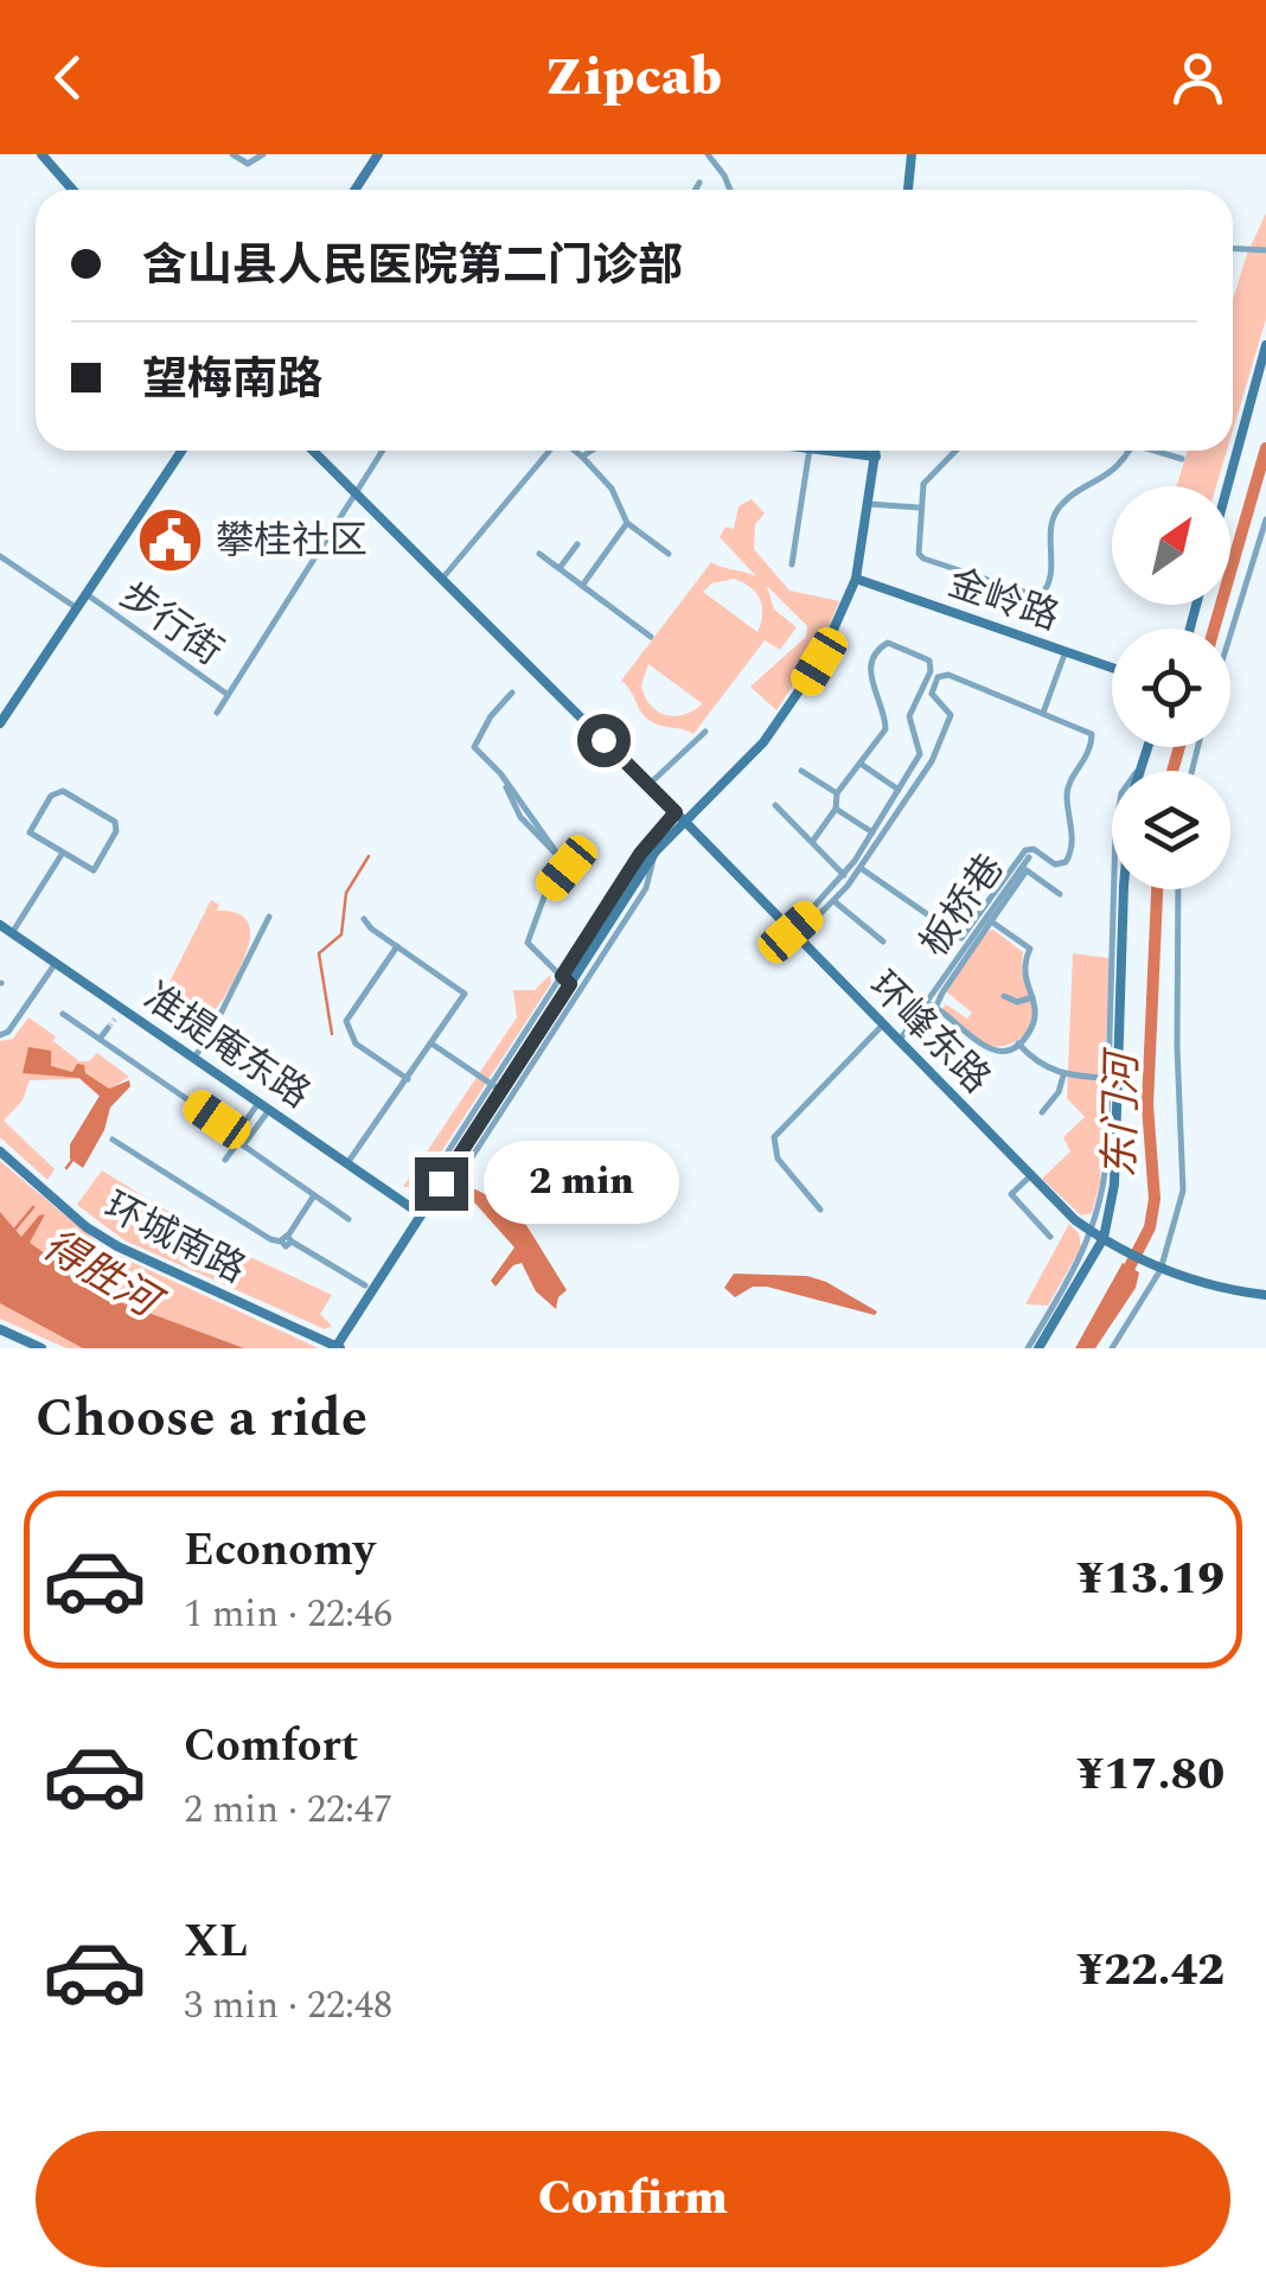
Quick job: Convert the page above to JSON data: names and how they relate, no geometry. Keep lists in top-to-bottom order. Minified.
{"streets":{"main road":["金岭路","环峰东路","准提庵东路","环城南路"],"street":["步行街","板桥巷"]},"crossings":[["板桥巷","环峰东路"]],"water":["东门河","得胜河"],"places":{"public building":["攀桂社区"]},"north":"top right","page":{"header":"Zipcab","banner":["含山县人民医院第二门诊部","望梅南路"],"bubble":"2 min","heading":"Choose a ride","list":[{"name":"Economy","note":"1 min · 22:46","value":"¥13.19"},{"name":"Comfort","note":"2 min · 22:47","value":"¥17.80"},{"name":"XL","note":"3 min · 22:48","value":"¥22.42"}],"buttons":"Confirm"}}
